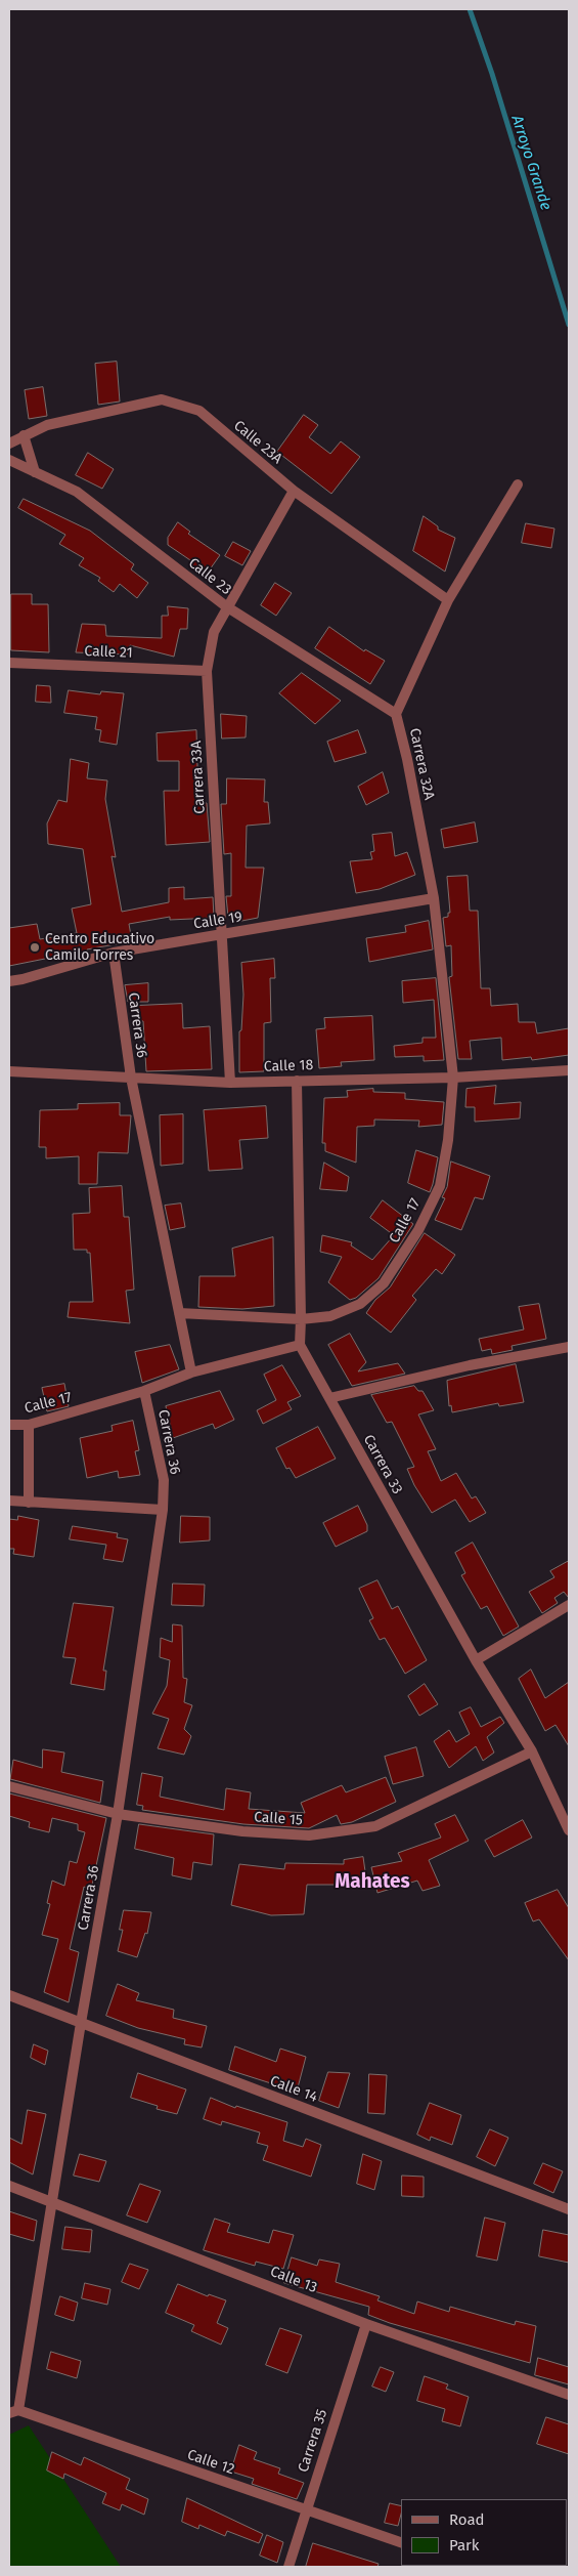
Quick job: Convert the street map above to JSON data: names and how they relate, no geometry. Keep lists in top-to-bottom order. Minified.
{"streets":{"street":["Calle 23A","Calle 23","Calle 21","Carrera 32A","Carrera 33A","Calle 19","Carrera 36","Calle 18","Calle 17","Carrera 33","Calle 15","Calle 14","Calle 13","Carrera 35","Calle 12"]},"crossings":[["Calle 23A","Carrera 32A"],["Calle 23A","Carrera 33A"],["Calle 23","Carrera 32A"],["Calle 23","Carrera 33A"],["Calle 21","Carrera 33A"],["Carrera 32A","Calle 19"],["Carrera 32A","Calle 18"],["Carrera 32A","Calle 17"],["Carrera 33A","Calle 19"],["Carrera 33A","Calle 18"],["Calle 19","Carrera 36"],["Carrera 36","Calle 18"],["Carrera 36","Calle 17"],["Carrera 36","Calle 15"],["Carrera 36","Calle 14"],["Carrera 36","Calle 13"],["Carrera 36","Calle 12"],["Calle 18","Calle 17"],["Calle 17","Carrera 33"],["Carrera 33","Calle 15"],["Calle 13","Carrera 35"],["Carrera 35","Calle 12"]],"districts":["Mahates"],"water":["Arroyo Grande"],"places":["Centro Educativo Camilo Torres"],"legend":["Road","Park"]}
